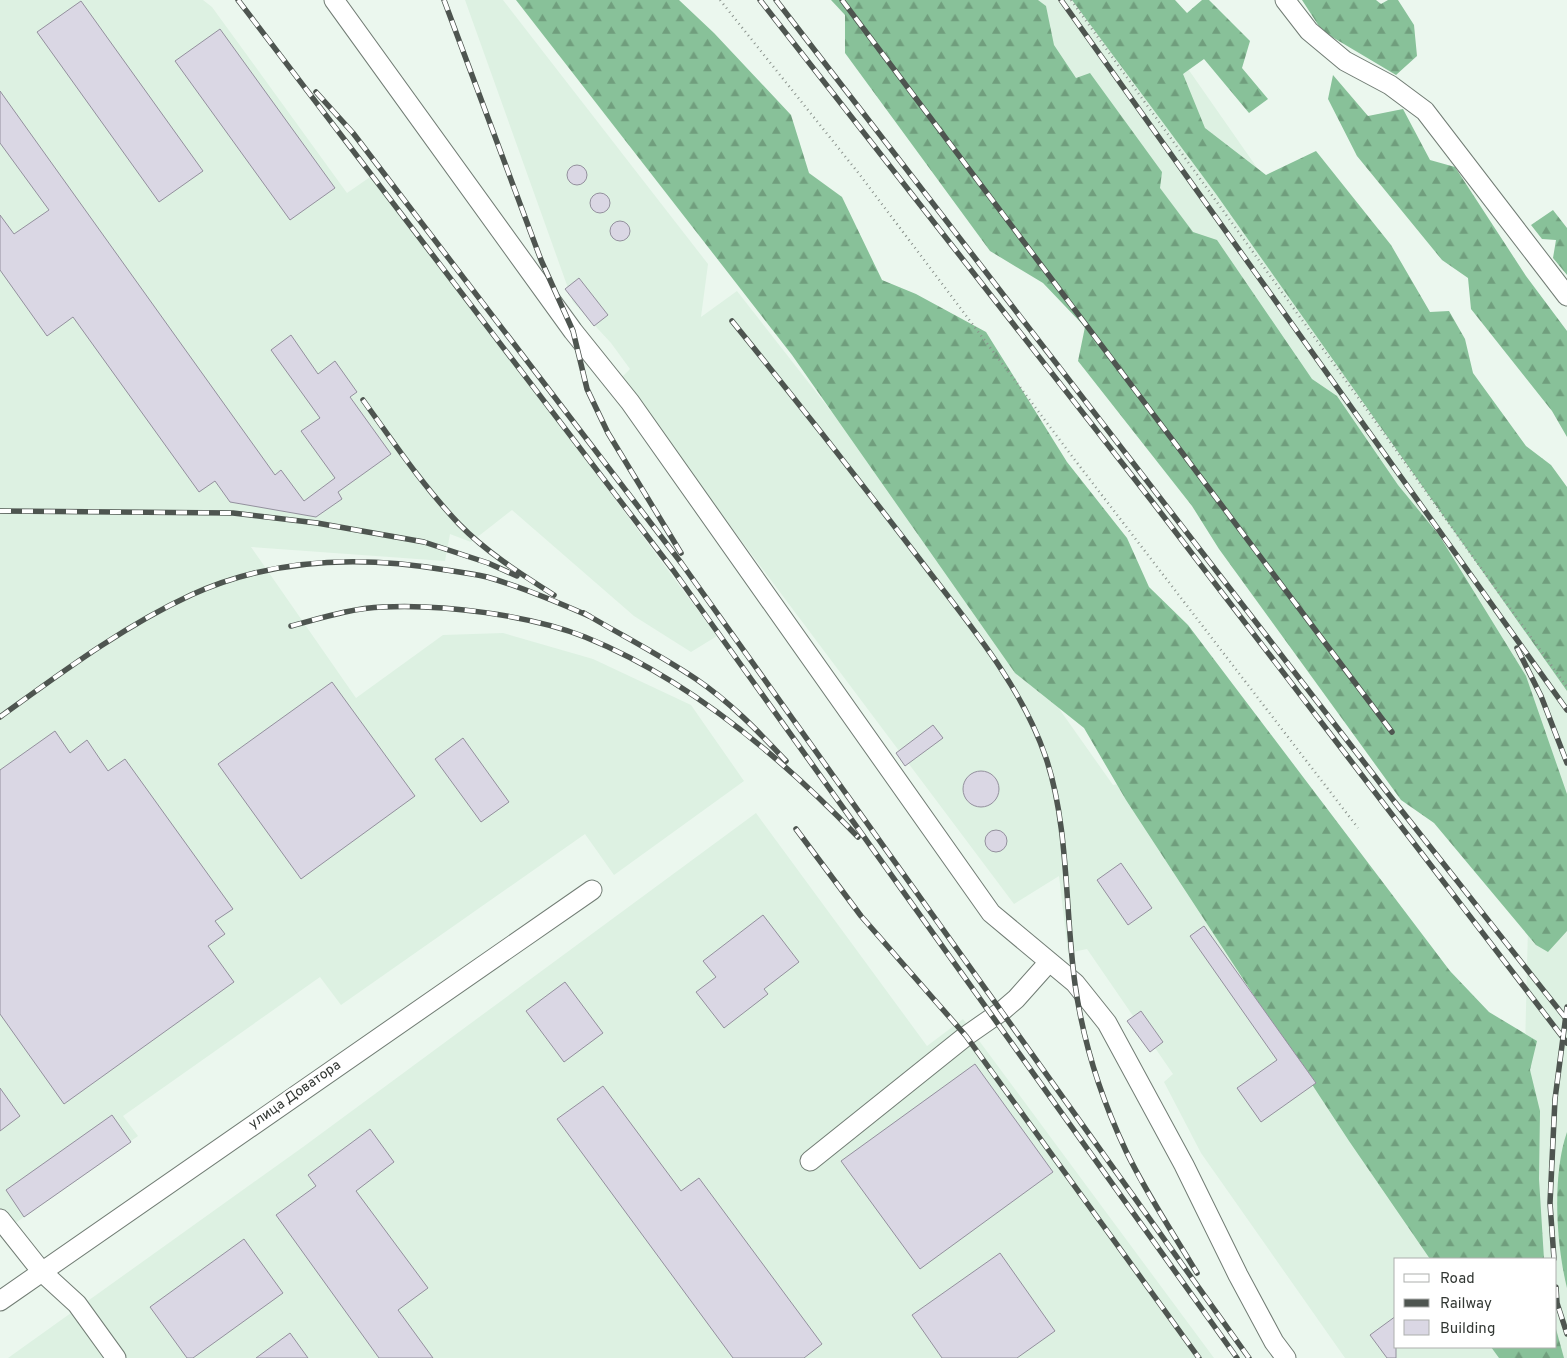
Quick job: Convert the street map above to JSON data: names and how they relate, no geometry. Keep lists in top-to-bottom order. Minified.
{"streets":{"street":["улица Доватора"]},"legend":["Road","Railway","Building"]}
